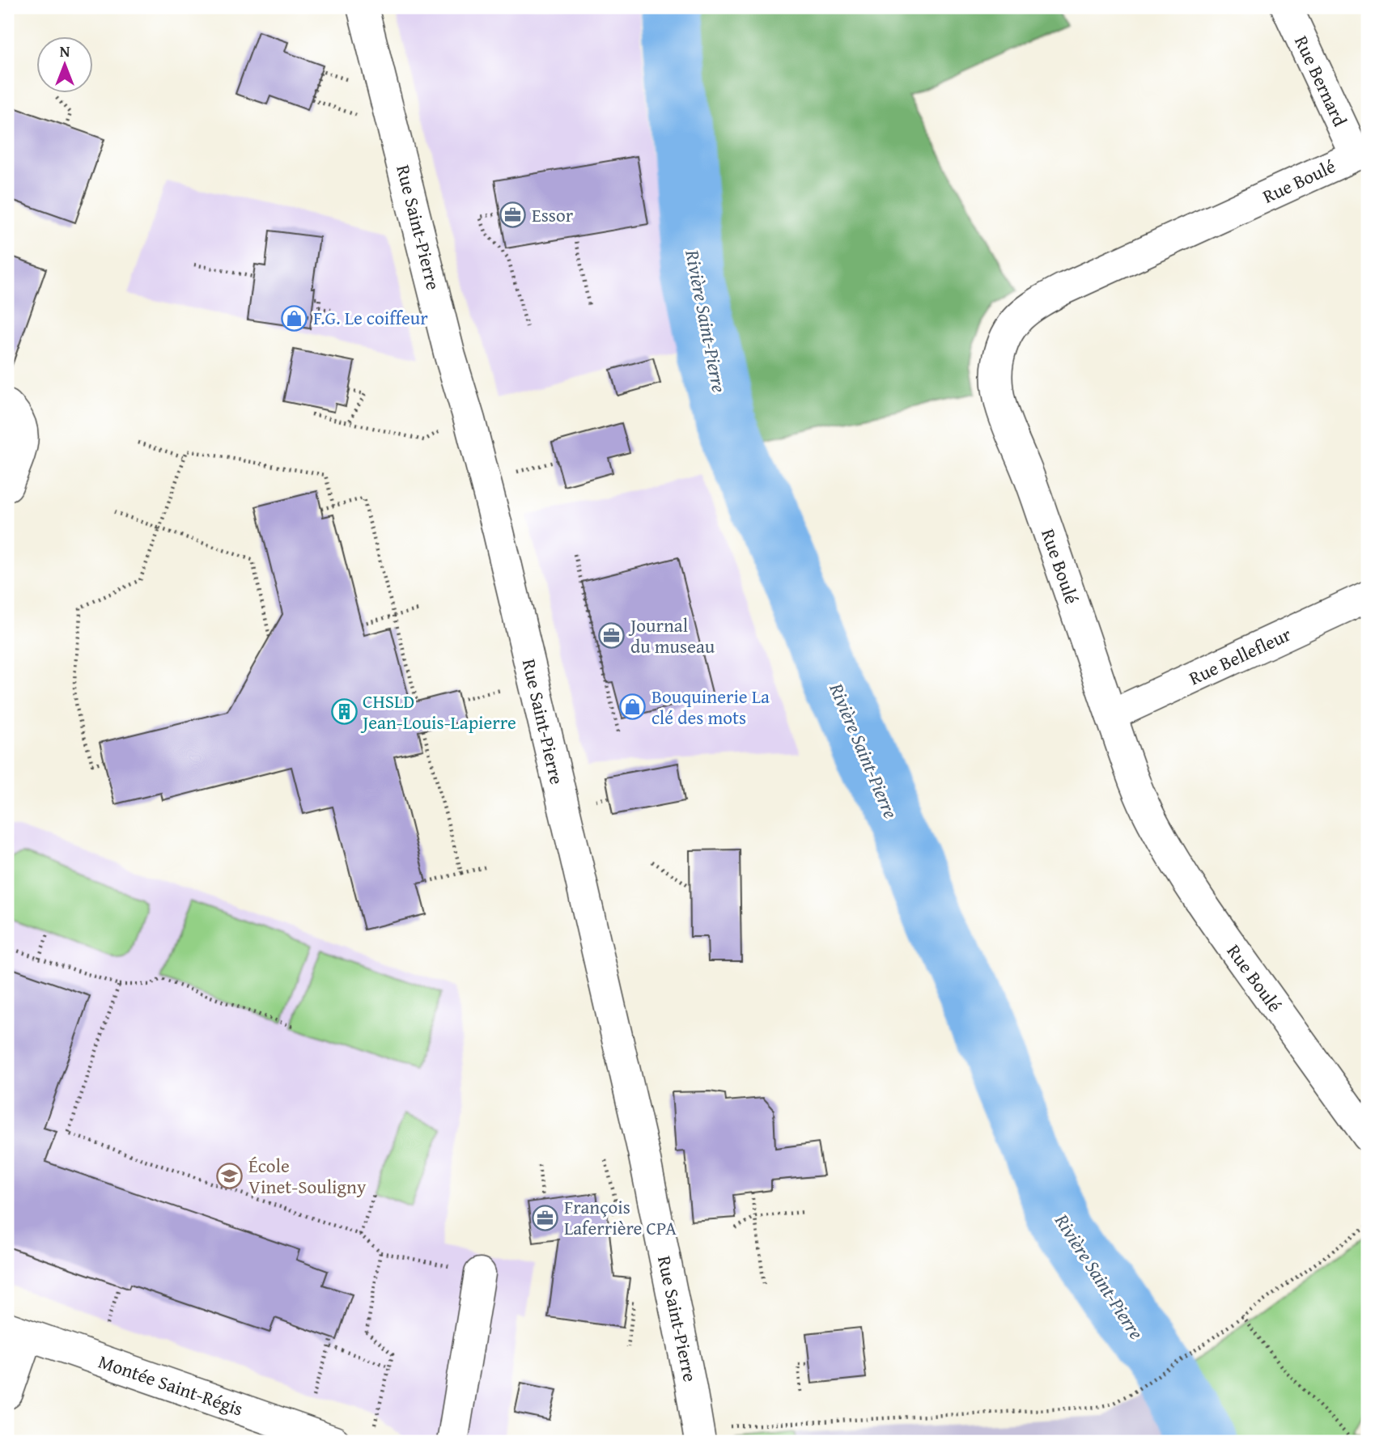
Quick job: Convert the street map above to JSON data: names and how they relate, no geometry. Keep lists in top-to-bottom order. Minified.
{"streets":{"street":["Rue Bernard","Rue Boulé","Rue Saint-Pierre","Rue Bellefleur","Montée Saint-Régis"]},"crossings":[["Rue Bernard","Rue Boulé"],["Rue Boulé","Rue Bellefleur"]],"water":["Rivière Saint-Pierre"],"places":{"office":["Essor","Journal du museau","François Laferrière CPA"],"shop":["F.G. Le coiffeur","Bouquinerie La clé des mots"],"building":["CHSLD Jean-Louis-Lapierre"],"school or university":["École Vinet-Souligny"]},"north":"top"}
